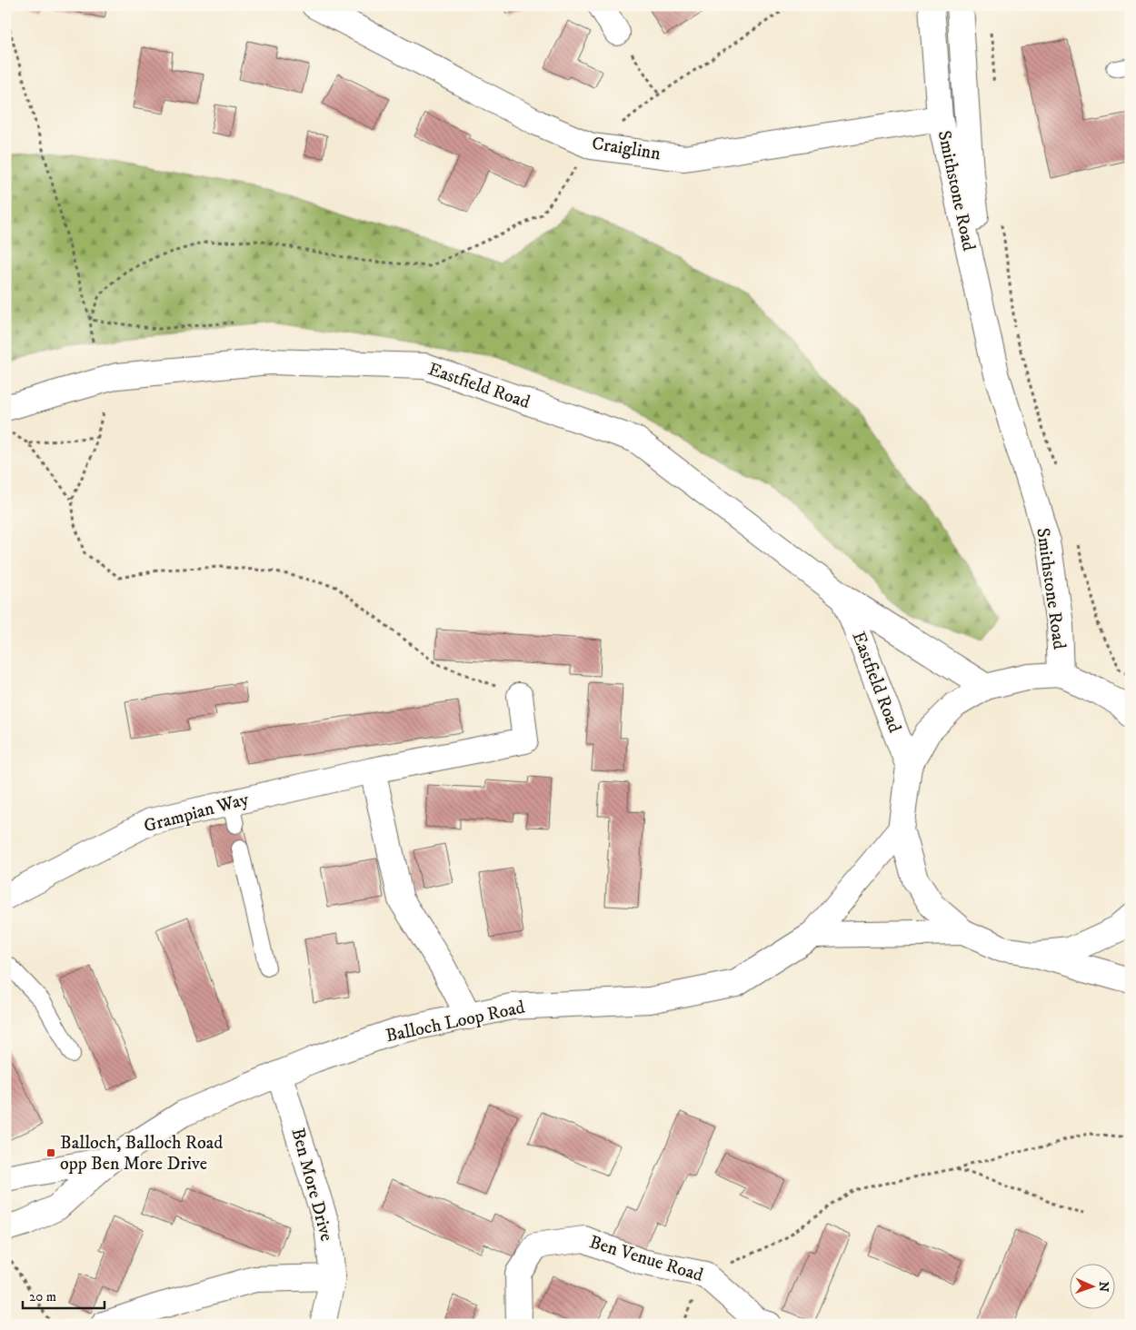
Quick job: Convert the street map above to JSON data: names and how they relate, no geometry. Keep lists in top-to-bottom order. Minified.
{"streets":{"street":["Craiglinn","Smithstone Road","Eastfield Road","Grampian Way","Balloch Loop Road","Ben More Drive","Ben Venue Road"]},"crossings":[["Craiglinn","Smithstone Road"],["Balloch Loop Road","Ben More Drive"]],"places":{"transit":["Balloch, Balloch Road opp Ben More Drive"]},"scale_bar":"20 m","north":"right"}
